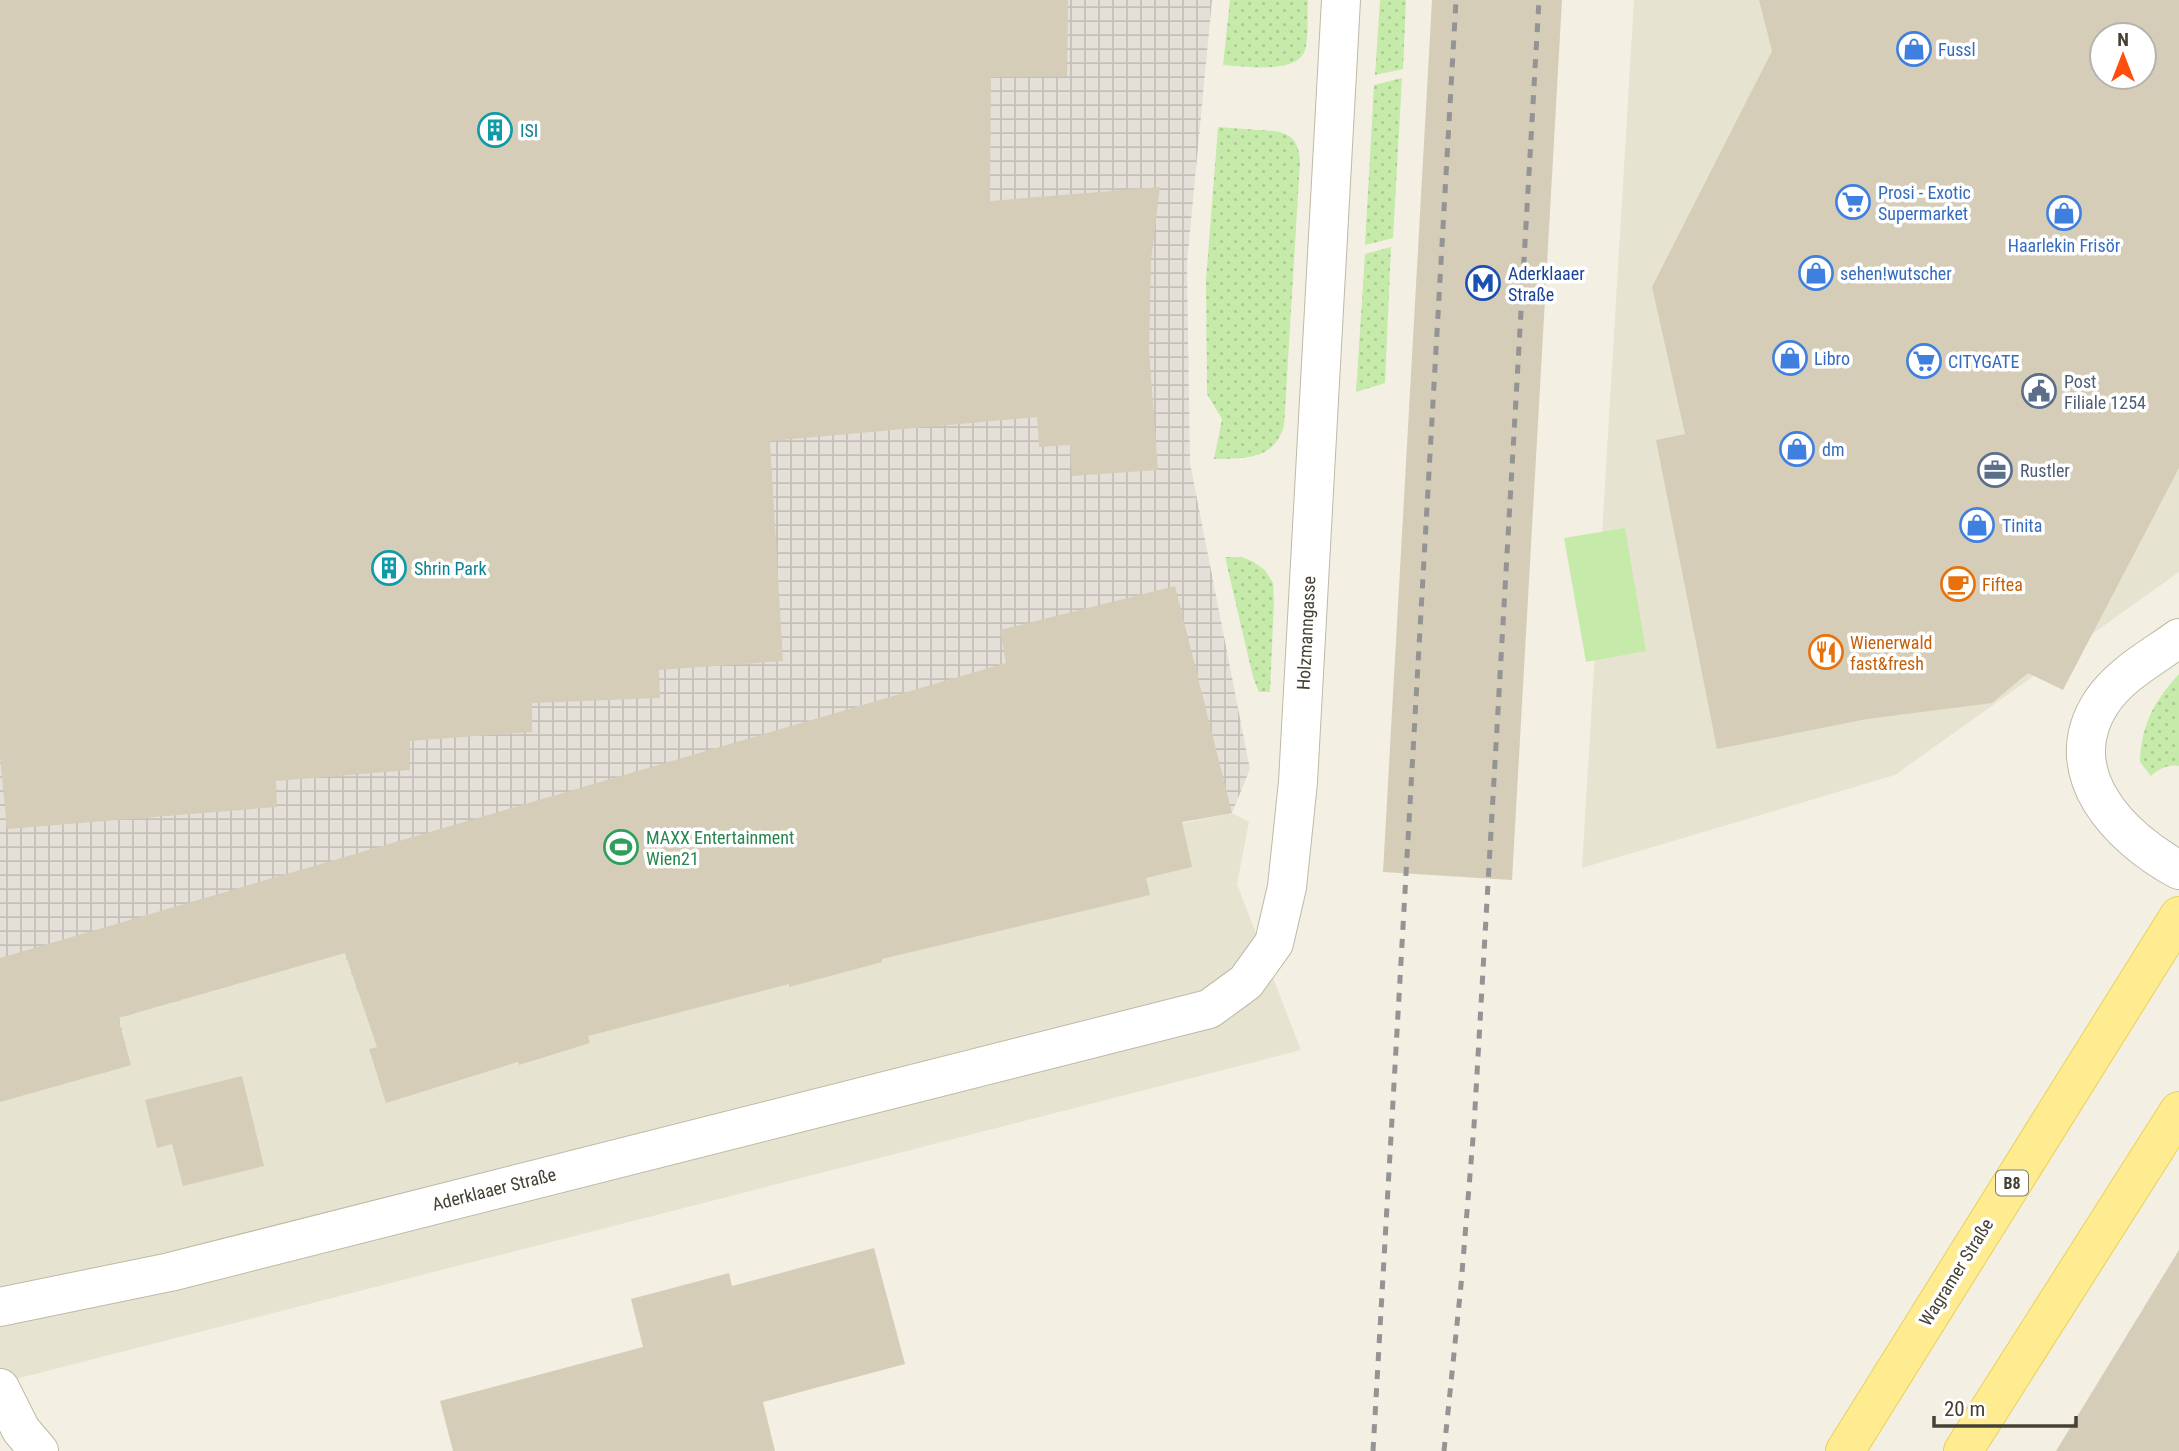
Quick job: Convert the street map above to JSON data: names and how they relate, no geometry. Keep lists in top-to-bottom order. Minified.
{"streets":{"main road":["B8","Wagramer Straße"],"street":["Holzmanngasse","Aderklaaer Straße"]},"crossings":[["Holzmanngasse","Aderklaaer Straße"]],"places":{"shop":["Fussl","Haarlekin Frisör","sehen!wutscher","Libro","dm","Tinita"],"building":["ISI","Shrin Park"],"supermarket":["Prosi - Exotic Supermarket","CITYGATE"],"metro station":["Aderklaaer Straße"],"public building":["Post Filiale 1254"],"office":["Rustler"],"cafe":["Fiftea"],"restaurant":["Wienerwald fast&fresh"],"sports":["MAXX Entertainment Wien21"]},"scale_bar":"20 m","north":"top"}
